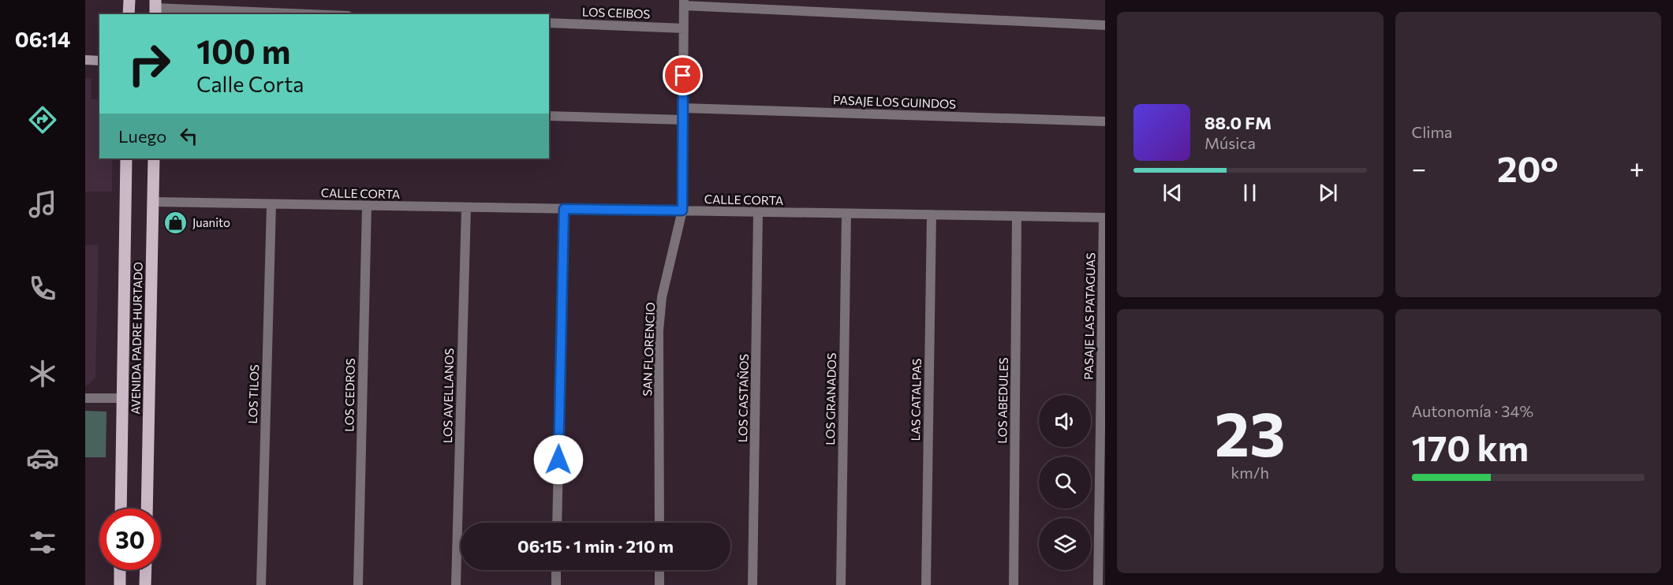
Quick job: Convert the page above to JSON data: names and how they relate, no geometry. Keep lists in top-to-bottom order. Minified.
{"streets":{"main road":["AVENIDA PADRE HURTADO"],"street":["LOS CEIBOS","PASAJE LOS GUINDOS","CALLE CORTA","PASAJE LAS PATAGUAS","SAN FLORENCIO","LOS TILOS","LOS CEDROS","LOS AVELLANOS","LOS CASTAÑOS","LOS GRANADOS","LAS CATALPAS","LOS ABEDULES"]},"crossings":[["LOS CEIBOS","SAN FLORENCIO"],["PASAJE LOS GUINDOS","SAN FLORENCIO"],["CALLE CORTA","PASAJE LAS PATAGUAS"],["CALLE CORTA","AVENIDA PADRE HURTADO"],["CALLE CORTA","SAN FLORENCIO"],["CALLE CORTA","LOS TILOS"],["CALLE CORTA","LOS CEDROS"],["CALLE CORTA","LOS AVELLANOS"],["CALLE CORTA","LOS CASTAÑOS"],["CALLE CORTA","LOS GRANADOS"],["CALLE CORTA","LAS CATALPAS"],["CALLE CORTA","LOS ABEDULES"]],"places":{"shop":["Juanito"]},"page":{"tabs":"06:14","tile":["Clima",["23","km/h"],["Autonomía · 34%","170 km"]],"turn":["100 m","Calle Corta"],"song":["88.0 FM","Música"],"then":"Luego","heat":["−","20°","+"],"limit":"30","trip":"06:15 · 1 min · 210 m"}}
